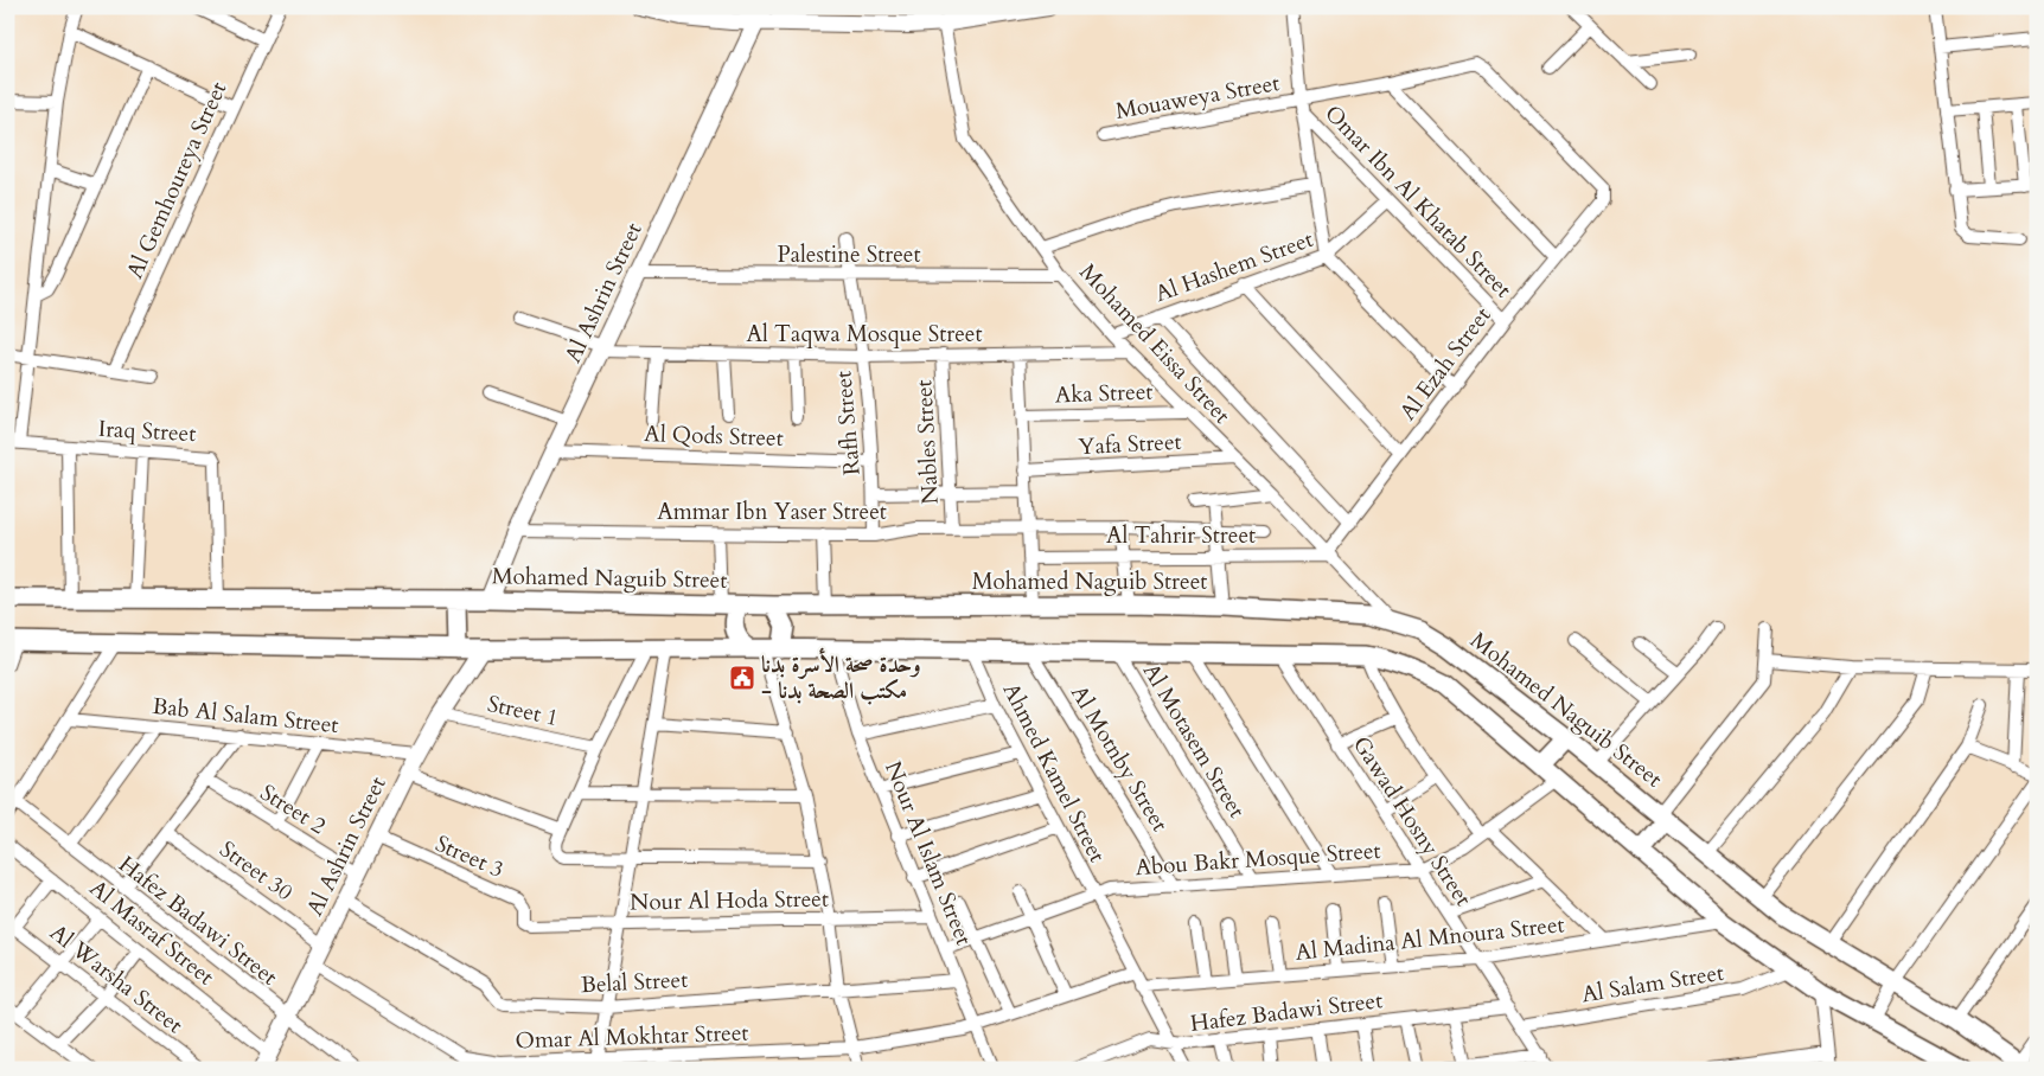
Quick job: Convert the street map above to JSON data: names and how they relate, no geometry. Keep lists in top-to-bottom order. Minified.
{"streets":{"main road":["Mohamed Naguib Street"],"street":["Mouaweya Street","Al Gemhoureya Street","Omar Ibn Al Khatab Street","Palestine Street","Al Hashem Street","Al Ashrin Street","Al Taqwa Mosque Street","Mohamed Eissa Street","Al Ezah Street","Aka Street","Rafh Street","Iraq Street","Al Qods Street","Nables Street","Yafa Street","Ammar Ibn Yaser Street","Al Tahrir Street","Street 1","Bab Al Salam Street","Al Motasem Street","Al Motnby Street","Ahmed Kamel Street","Street 2","Gawad Hosny Street","Nour Al Islam Street","Street 3","Abou Bakr Mosque Street","Street 30","Nour Al Hoda Street","Hafez Badawi Street","Al Masraf Street","Al Madina Al Mnoura Street","Al Warsha Street","Belal Street","Al Salam Street","Omar Al Mokhtar Street"]},"crossings":[["Mouaweya Street","Omar Ibn Al Khatab Street"],["Mouaweya Street","Al Ezah Street"],["Omar Ibn Al Khatab Street","Al Hashem Street"],["Omar Ibn Al Khatab Street","Al Ezah Street"],["Palestine Street","Al Ashrin Street"],["Palestine Street","Mohamed Eissa Street"],["Palestine Street","Rafh Street"],["Al Hashem Street","Mohamed Eissa Street"],["Al Ashrin Street","Al Taqwa Mosque Street"],["Al Ashrin Street","Al Qods Street"],["Al Ashrin Street","Ammar Ibn Yaser Street"],["Al Ashrin Street","Mohamed Naguib Street"],["Al Ashrin Street","Street 1"],["Al Ashrin Street","Bab Al Salam Street"],["Al Ashrin Street","Street 2"],["Al Ashrin Street","Street 3"],["Al Ashrin Street","Street 30"],["Al Ashrin Street","Hafez Badawi Street"],["Al Ashrin Street","Al Masraf Street"],["Al Ashrin Street","Belal Street"],["Al Ashrin Street","Omar Al Mokhtar Street"],["Al Taqwa Mosque Street","Mohamed Eissa Street"],["Al Taqwa Mosque Street","Rafh Street"],["Al Taqwa Mosque Street","Nables Street"],["Mohamed Eissa Street","Al Ezah Street"],["Mohamed Eissa Street","Aka Street"],["Mohamed Eissa Street","Yafa Street"],["Mohamed Eissa Street","Al Tahrir Street"],["Mohamed Eissa Street","Mohamed Naguib Street"],["Al Ezah Street","Al Tahrir Street"],["Rafh Street","Al Qods Street"],["Rafh Street","Ammar Ibn Yaser Street"],["Iraq Street","Mohamed Naguib Street"],["Nables Street","Ammar Ibn Yaser Street"],["Al Motasem Street","Abou Bakr Mosque Street"],["Al Motnby Street","Abou Bakr Mosque Street"],["Ahmed Kamel Street","Abou Bakr Mosque Street"],["Ahmed Kamel Street","Hafez Badawi Street"],["Ahmed Kamel Street","Al Madina Al Mnoura Street"],["Ahmed Kamel Street","Omar Al Mokhtar Street"],["Gawad Hosny Street","Abou Bakr Mosque Street"],["Gawad Hosny Street","Hafez Badawi Street"],["Gawad Hosny Street","Al Madina Al Mnoura Street"],["Gawad Hosny Street","Al Salam Street"],["Nour Al Islam Street","Abou Bakr Mosque Street"],["Nour Al Islam Street","Nour Al Hoda Street"],["Nour Al Islam Street","Belal Street"],["Nour Al Islam Street","Omar Al Mokhtar Street"],["Street 3","Nour Al Hoda Street"]],"places":{"public building":["وحدة صحة الأسرة بدنا - مكتب الصحة بدنا"]}}
